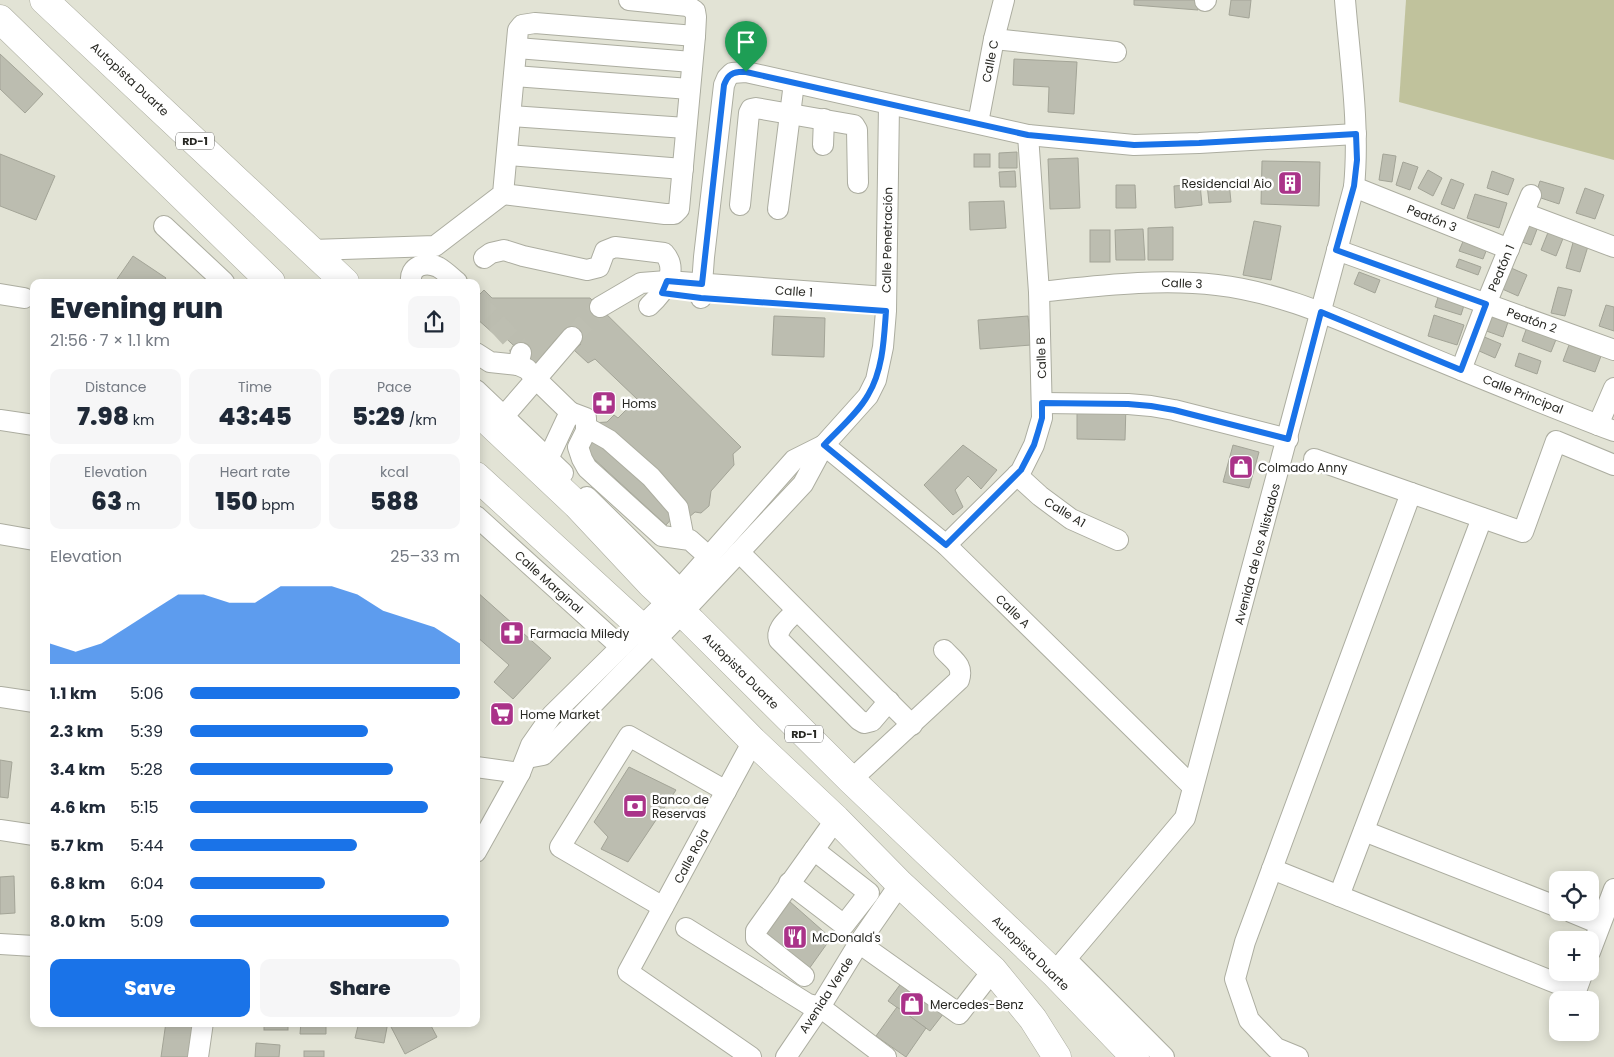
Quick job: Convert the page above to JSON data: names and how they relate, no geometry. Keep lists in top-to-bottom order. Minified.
{"streets":{"highway":["Autopista Duarte","RD-1"],"street":["Calle C","Peatón 3","Calle Penetración","Peatón 1","Calle 3","Calle 1","Peatón 2","Calle B","Calle Principal","Calle A1","Avenida de los Alistados","Calle Marginal","Calle A","Calle Roja","Avenida Verde"]},"crossings":[["Autopista Duarte","Calle Penetración"],["Autopista Duarte","Avenida de los Alistados"],["Peatón 3","Peatón 1"],["Peatón 3","Avenida de los Alistados"],["Calle Penetración","Calle 1"],["Calle Penetración","Calle A"],["Peatón 1","Peatón 2"],["Peatón 1","Calle Principal"],["Calle 3","Calle B"],["Calle 3","Calle Principal"],["Calle 3","Avenida de los Alistados"],["Peatón 2","Avenida de los Alistados"],["Calle B","Calle A1"],["Calle B","Calle A"],["Calle Principal","Avenida de los Alistados"],["Avenida de los Alistados","Calle A"]],"places":{"building":["Residencial Aio"],"pharmacy":["Homs","Farmacia Miledy"],"shop":["Colmado Anny","Mercedes-Benz"],"supermarket":["Home Market"],"bank":["Banco de Reservas"],"restaurant":["McDonald's"]},"page":{"heading":["Evening run","21:56 · 7 × 1.1 km"],"stats":[["Distance","7.98 km"],["Time","43:45"],["Pace","5:29 /km"],["Elevation","63 m"],["Heart rate","150 bpm"],["kcal","588"]],"chart":["Elevation","25–33 m"],"list":[{"name":"1.1 km","note":"5:06"},{"name":"2.3 km","note":"5:39"},{"name":"3.4 km","note":"5:28"},{"name":"4.6 km","note":"5:15"},{"name":"5.7 km","note":"5:44"},{"name":"6.8 km","note":"6:04"},{"name":"8.0 km","note":"5:09"}],"map_buttons":["+","−"],"buttons":["Save","Share"]}}
